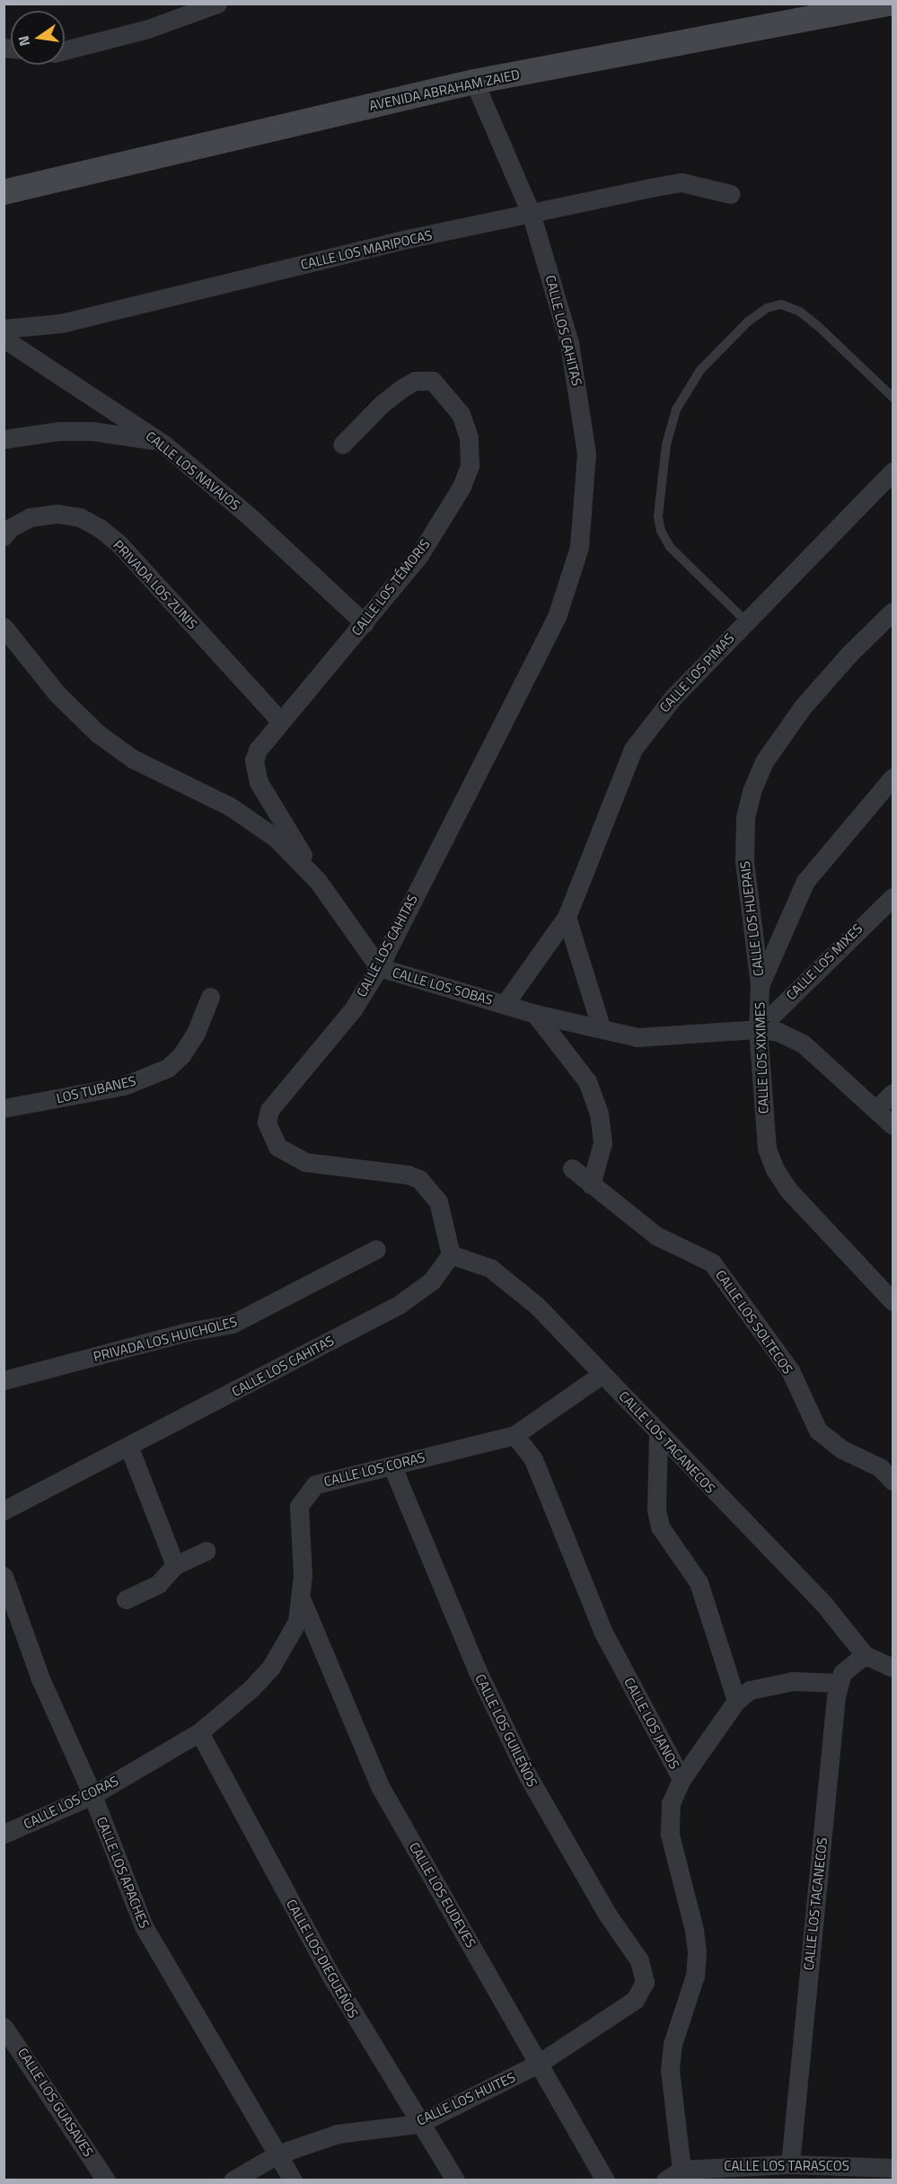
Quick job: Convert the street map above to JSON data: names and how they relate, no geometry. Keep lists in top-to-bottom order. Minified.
{"streets":{"street":["AVENIDA ABRAHAM ZAIED","CALLE LOS MARIPOCAS","CALLE LOS CAHITAS","CALLE LOS NAVAJOS","PRIVADA LOS ZUNIS","CALLE LOS TÉMORIS","CALLE LOS PIMAS","CALLE LOS HUEPAIS","CALLE LOS MIXES","CALLE LOS SOBAS","CALLE LOS XIXIMES","LOS TUBANES","CALLE LOS SOLTECOS","PRIVADA LOS HUICHOLES","CALLE LOS TACANECOS","CALLE LOS CORAS","CALLE LOS JANOS","CALLE LOS GUILEÑOS","CALLE LOS APACHES","CALLE LOS EUDEVES","CALLE LOS DIEGUEÑOS","CALLE LOS HUITES","CALLE LOS GUASAVES","CALLE LOS TARASCOS"]},"crossings":[["AVENIDA ABRAHAM ZAIED","CALLE LOS CAHITAS"],["CALLE LOS MARIPOCAS","CALLE LOS CAHITAS"],["CALLE LOS CAHITAS","CALLE LOS SOBAS"],["CALLE LOS CAHITAS","CALLE LOS TACANECOS"],["CALLE LOS NAVAJOS","CALLE LOS TÉMORIS"],["PRIVADA LOS ZUNIS","CALLE LOS TÉMORIS"],["CALLE LOS TÉMORIS","CALLE LOS SOBAS"],["CALLE LOS PIMAS","CALLE LOS SOBAS"],["CALLE LOS HUEPAIS","CALLE LOS XIXIMES"],["CALLE LOS MIXES","CALLE LOS SOBAS"],["CALLE LOS MIXES","CALLE LOS XIXIMES"],["CALLE LOS SOBAS","CALLE LOS XIXIMES"],["CALLE LOS TACANECOS","CALLE LOS CORAS"],["CALLE LOS TACANECOS","CALLE LOS TARASCOS"],["CALLE LOS CORAS","CALLE LOS JANOS"],["CALLE LOS CORAS","CALLE LOS GUILEÑOS"],["CALLE LOS CORAS","CALLE LOS APACHES"],["CALLE LOS CORAS","CALLE LOS EUDEVES"],["CALLE LOS CORAS","CALLE LOS DIEGUEÑOS"],["CALLE LOS JANOS","CALLE LOS TARASCOS"],["CALLE LOS GUILEÑOS","CALLE LOS HUITES"],["CALLE LOS APACHES","CALLE LOS HUITES"],["CALLE LOS EUDEVES","CALLE LOS HUITES"],["CALLE LOS DIEGUEÑOS","CALLE LOS HUITES"]],"north":"left"}
